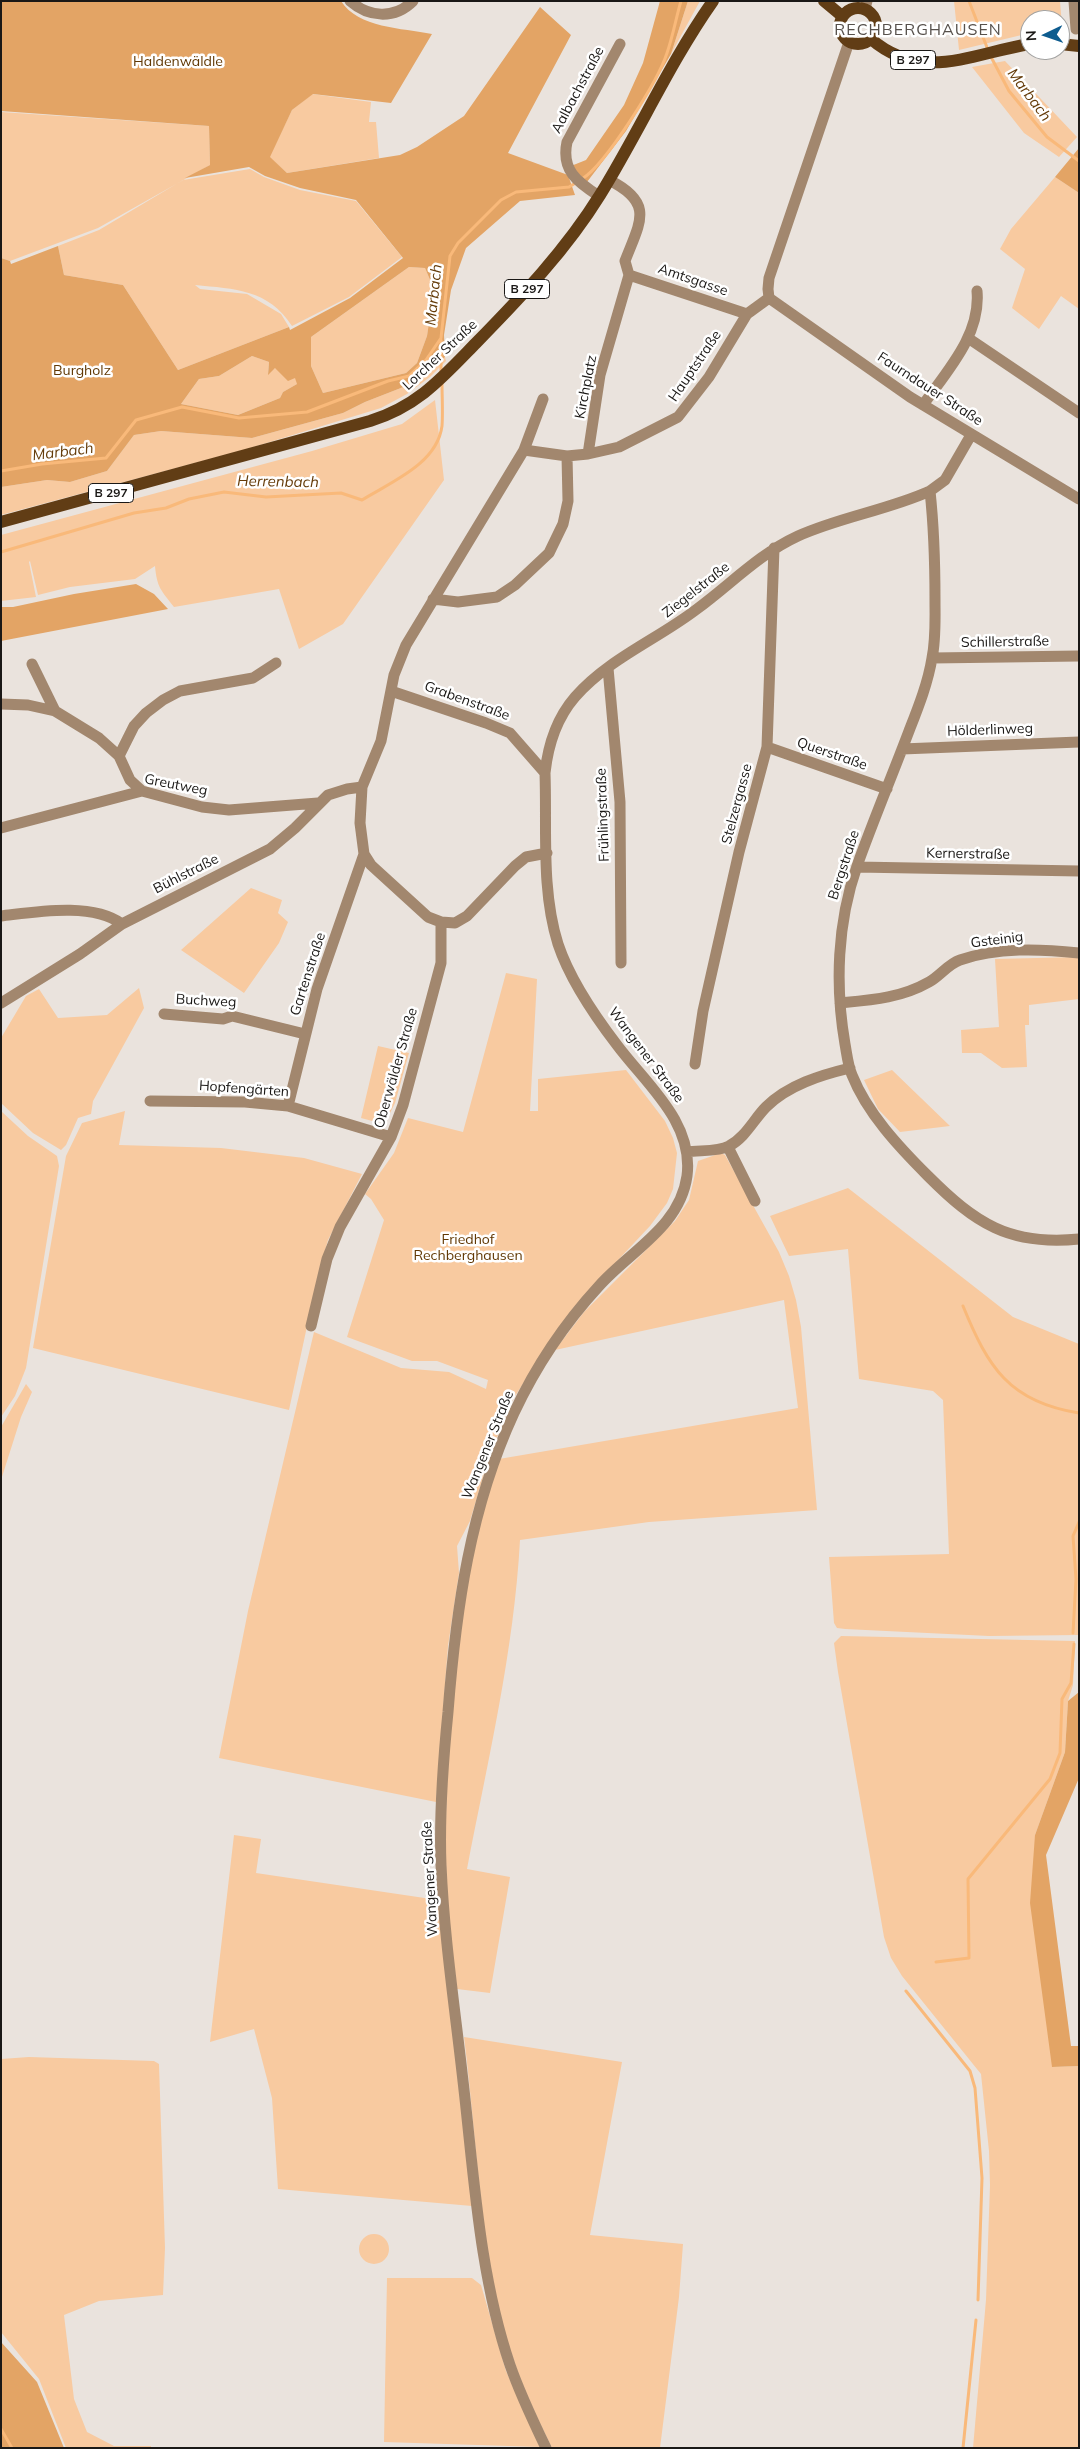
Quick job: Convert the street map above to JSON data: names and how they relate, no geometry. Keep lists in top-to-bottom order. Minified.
{"streets":{"main road":["B 297","Lorcher Straße"],"street":["Aalbachstraße","Amtsgasse","Hauptstraße","Kirchplatz","Faurndauer Straße","Ziegelstraße","Schillerstraße","Grabenstraße","Hölderlinweg","Querstraße","Greutweg","Stelzergasse","Frühlingstraße","Kernerstraße","Bergstraße","Bühlstraße","Gsteinig","Gartenstraße","Buchweg","Wangener Straße","Oberwälder Straße","Hopfengärten"]},"crossings":[["Aalbachstraße","Lorcher Straße"],["Amtsgasse","Hauptstraße"],["Amtsgasse","Kirchplatz"],["Lorcher Straße","Kirchplatz"],["Hauptstraße","Kirchplatz"],["Hauptstraße","Faurndauer Straße"],["Faurndauer Straße","Ziegelstraße"],["Ziegelstraße","Grabenstraße"],["Ziegelstraße","Stelzergasse"],["Ziegelstraße","Frühlingstraße"],["Ziegelstraße","Bergstraße"],["Ziegelstraße","Wangener Straße"],["Schillerstraße","Bergstraße"],["Hölderlinweg","Bergstraße"],["Querstraße","Stelzergasse"],["Querstraße","Bergstraße"],["Greutweg","Bühlstraße"],["Kernerstraße","Bergstraße"],["Bergstraße","Gsteinig"],["Gartenstraße","Buchweg"],["Gartenstraße","Hopfengärten"],["Oberwälder Straße","Hopfengärten"]],"districts":["RECHBERGHAUSEN"],"water":["Marbach","Herrenbach"],"parks":["Haldenwäldle","Burgholz","Friedhof Rechberghausen"],"north":"left"}
